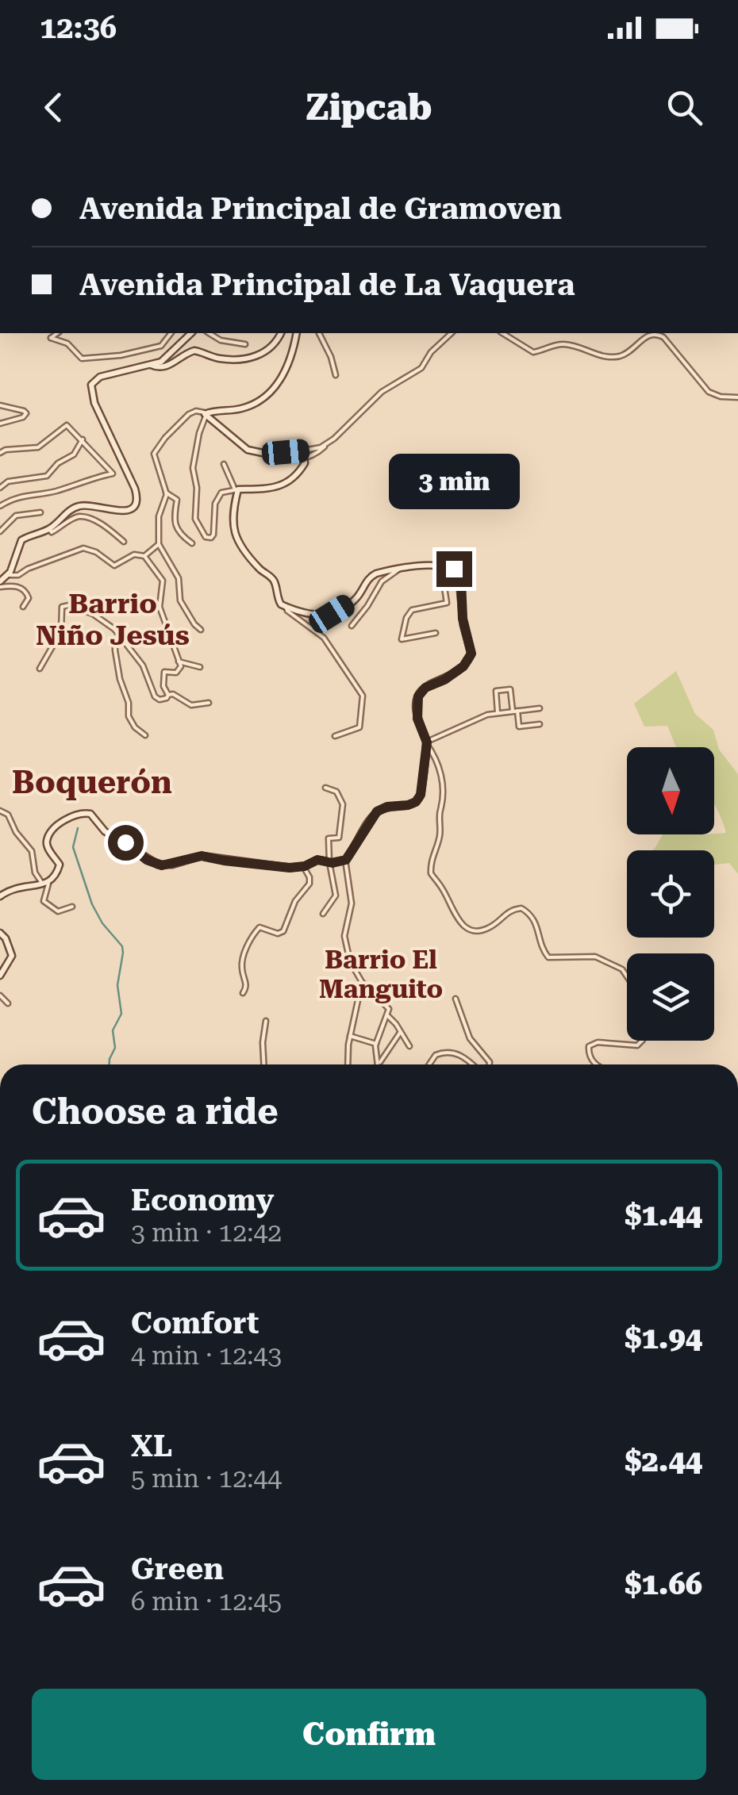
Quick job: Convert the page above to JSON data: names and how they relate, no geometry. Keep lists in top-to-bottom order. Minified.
{"districts":["Barrio Niño Jesús","Boquerón","Barrio El Manguito"],"north":"bottom","page":{"status":"12:36","header":"Zipcab","banner":["Avenida Principal de Gramoven","Avenida Principal de La Vaquera"],"bubble":"3 min","heading":"Choose a ride","list":[{"name":"Economy","note":"3 min · 12:42","value":"$1.44"},{"name":"Comfort","note":"4 min · 12:43","value":"$1.94"},{"name":"XL","note":"5 min · 12:44","value":"$2.44"},{"name":"Green","note":"6 min · 12:45","value":"$1.66"}],"buttons":"Confirm"}}
